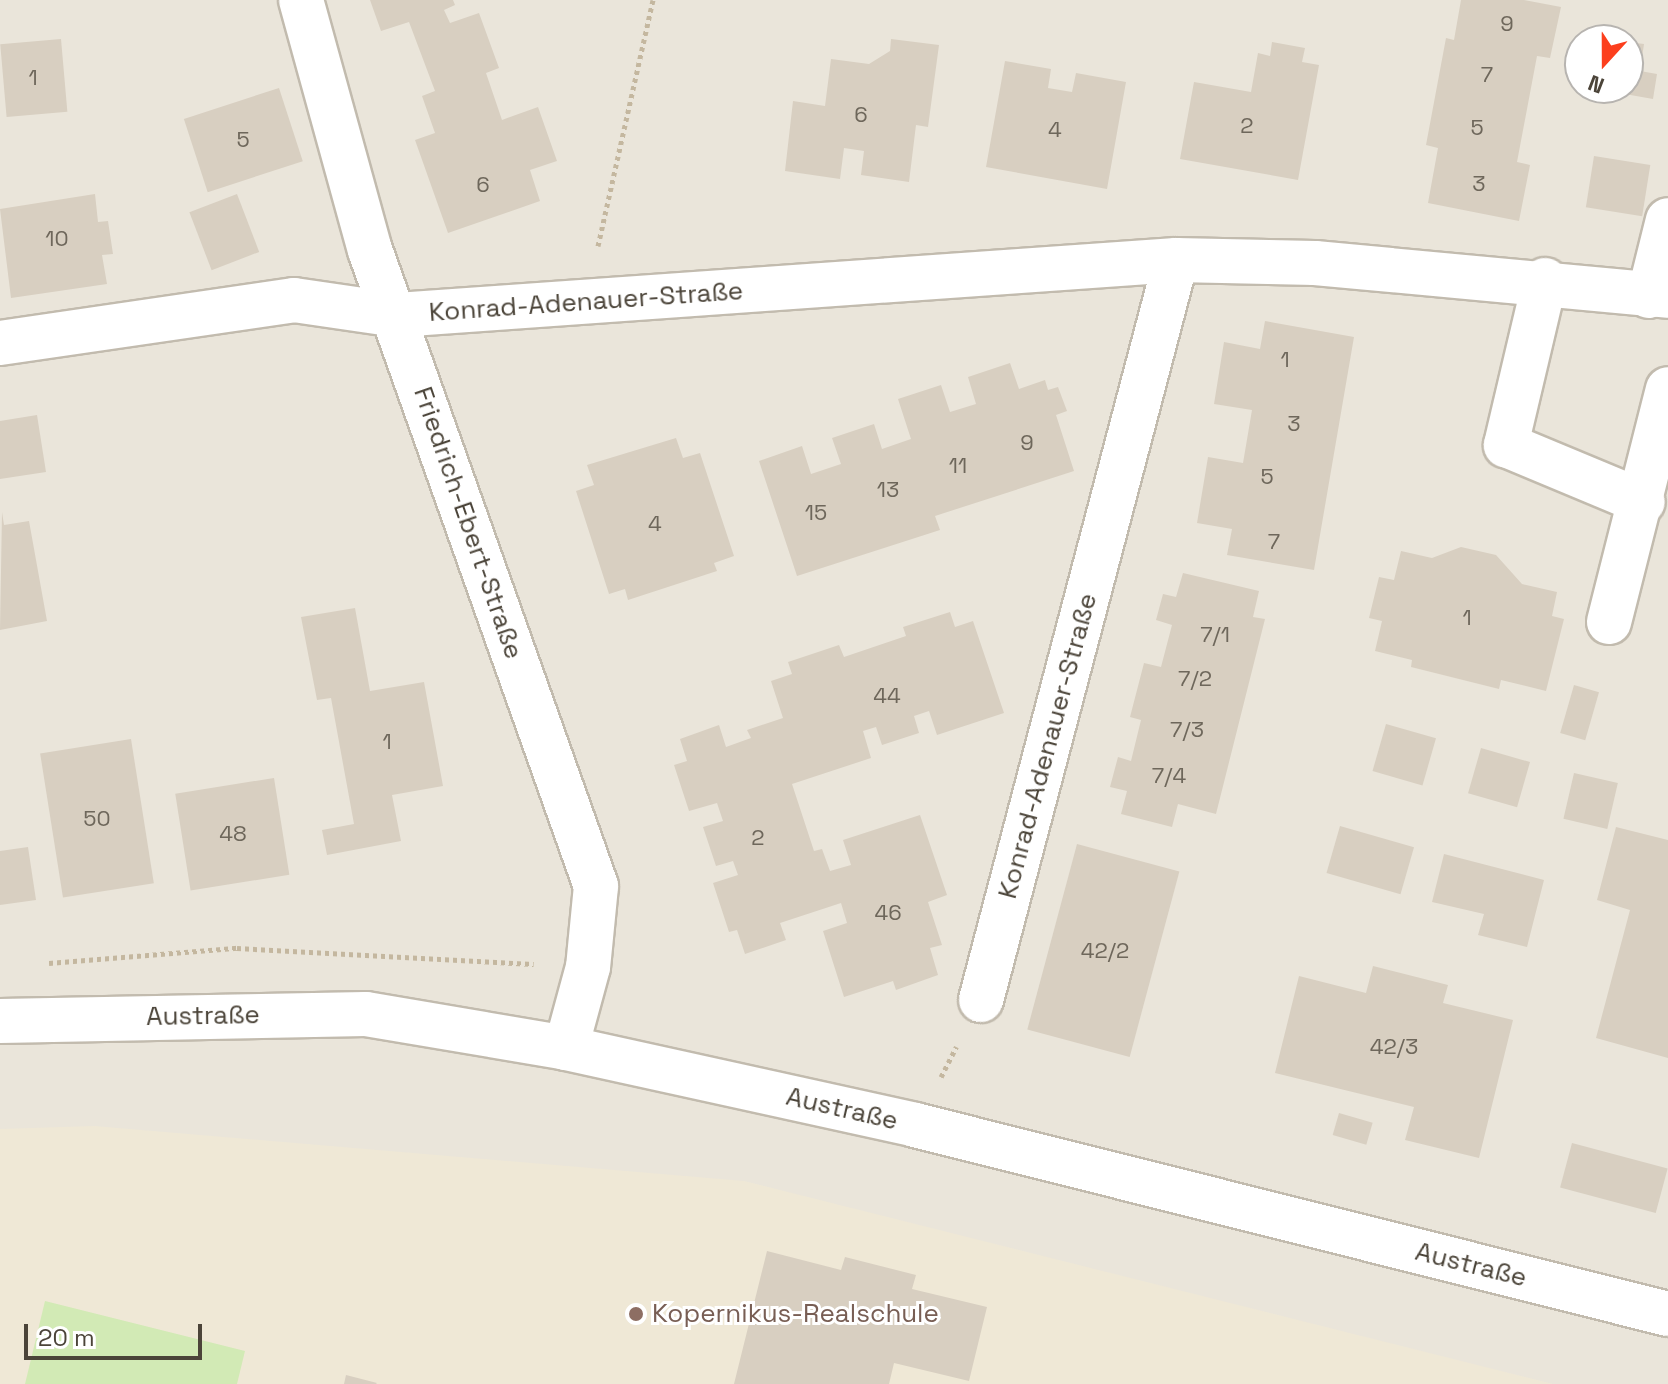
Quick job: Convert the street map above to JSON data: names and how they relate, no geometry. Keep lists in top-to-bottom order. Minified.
{"streets":{"street":["Konrad-Adenauer-Straße","Friedrich-Ebert-Straße","Austraße"]},"crossings":[["Konrad-Adenauer-Straße","Friedrich-Ebert-Straße"],["Friedrich-Ebert-Straße","Austraße"]],"places":["Kopernikus-Realschule"],"house_numbers":["9","7","1","6","2","5","4","5","3","6","10","1","3","9","11","5","13","15","4","7","1","7/1","7/2","44","7/3","1","7/4","50","48","2","46","42/2","42/3"],"scale_bar":"20 m","north":"bottom"}
